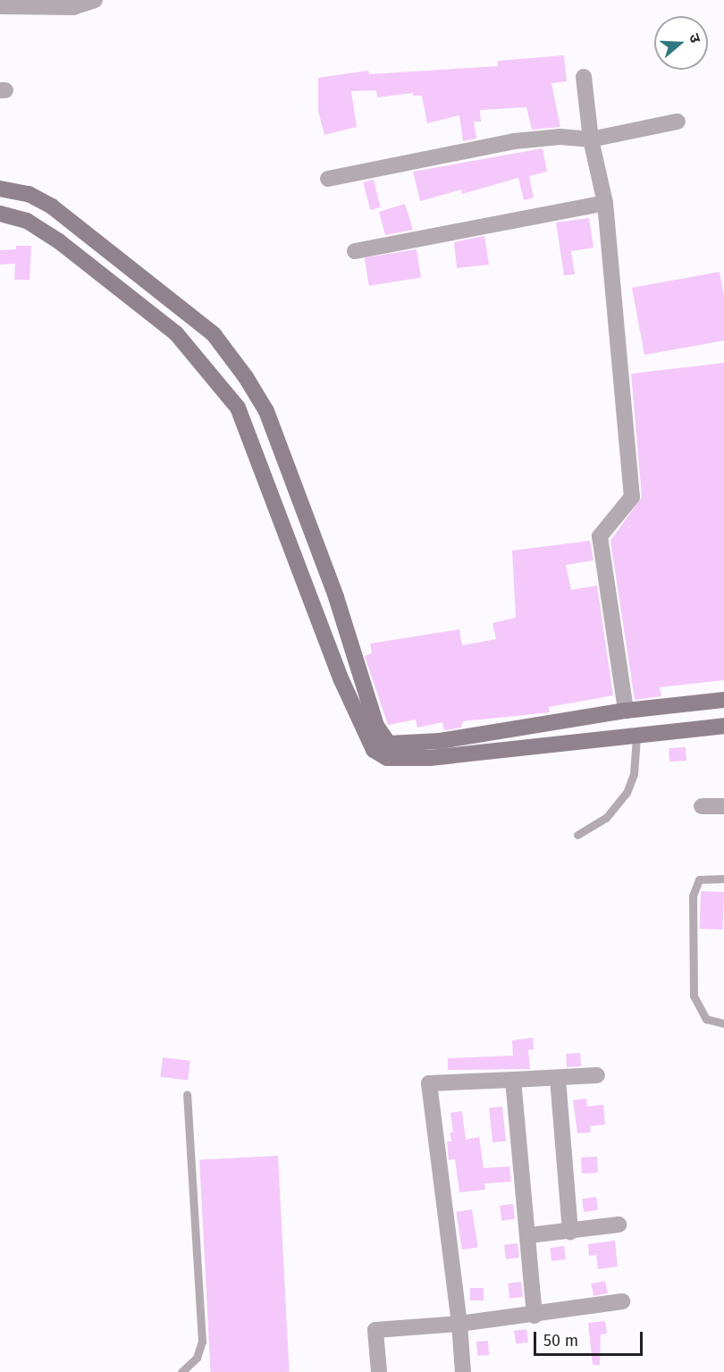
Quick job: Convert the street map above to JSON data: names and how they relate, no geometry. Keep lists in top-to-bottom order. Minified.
{"scale_bar":"50 m","north":"right"}
